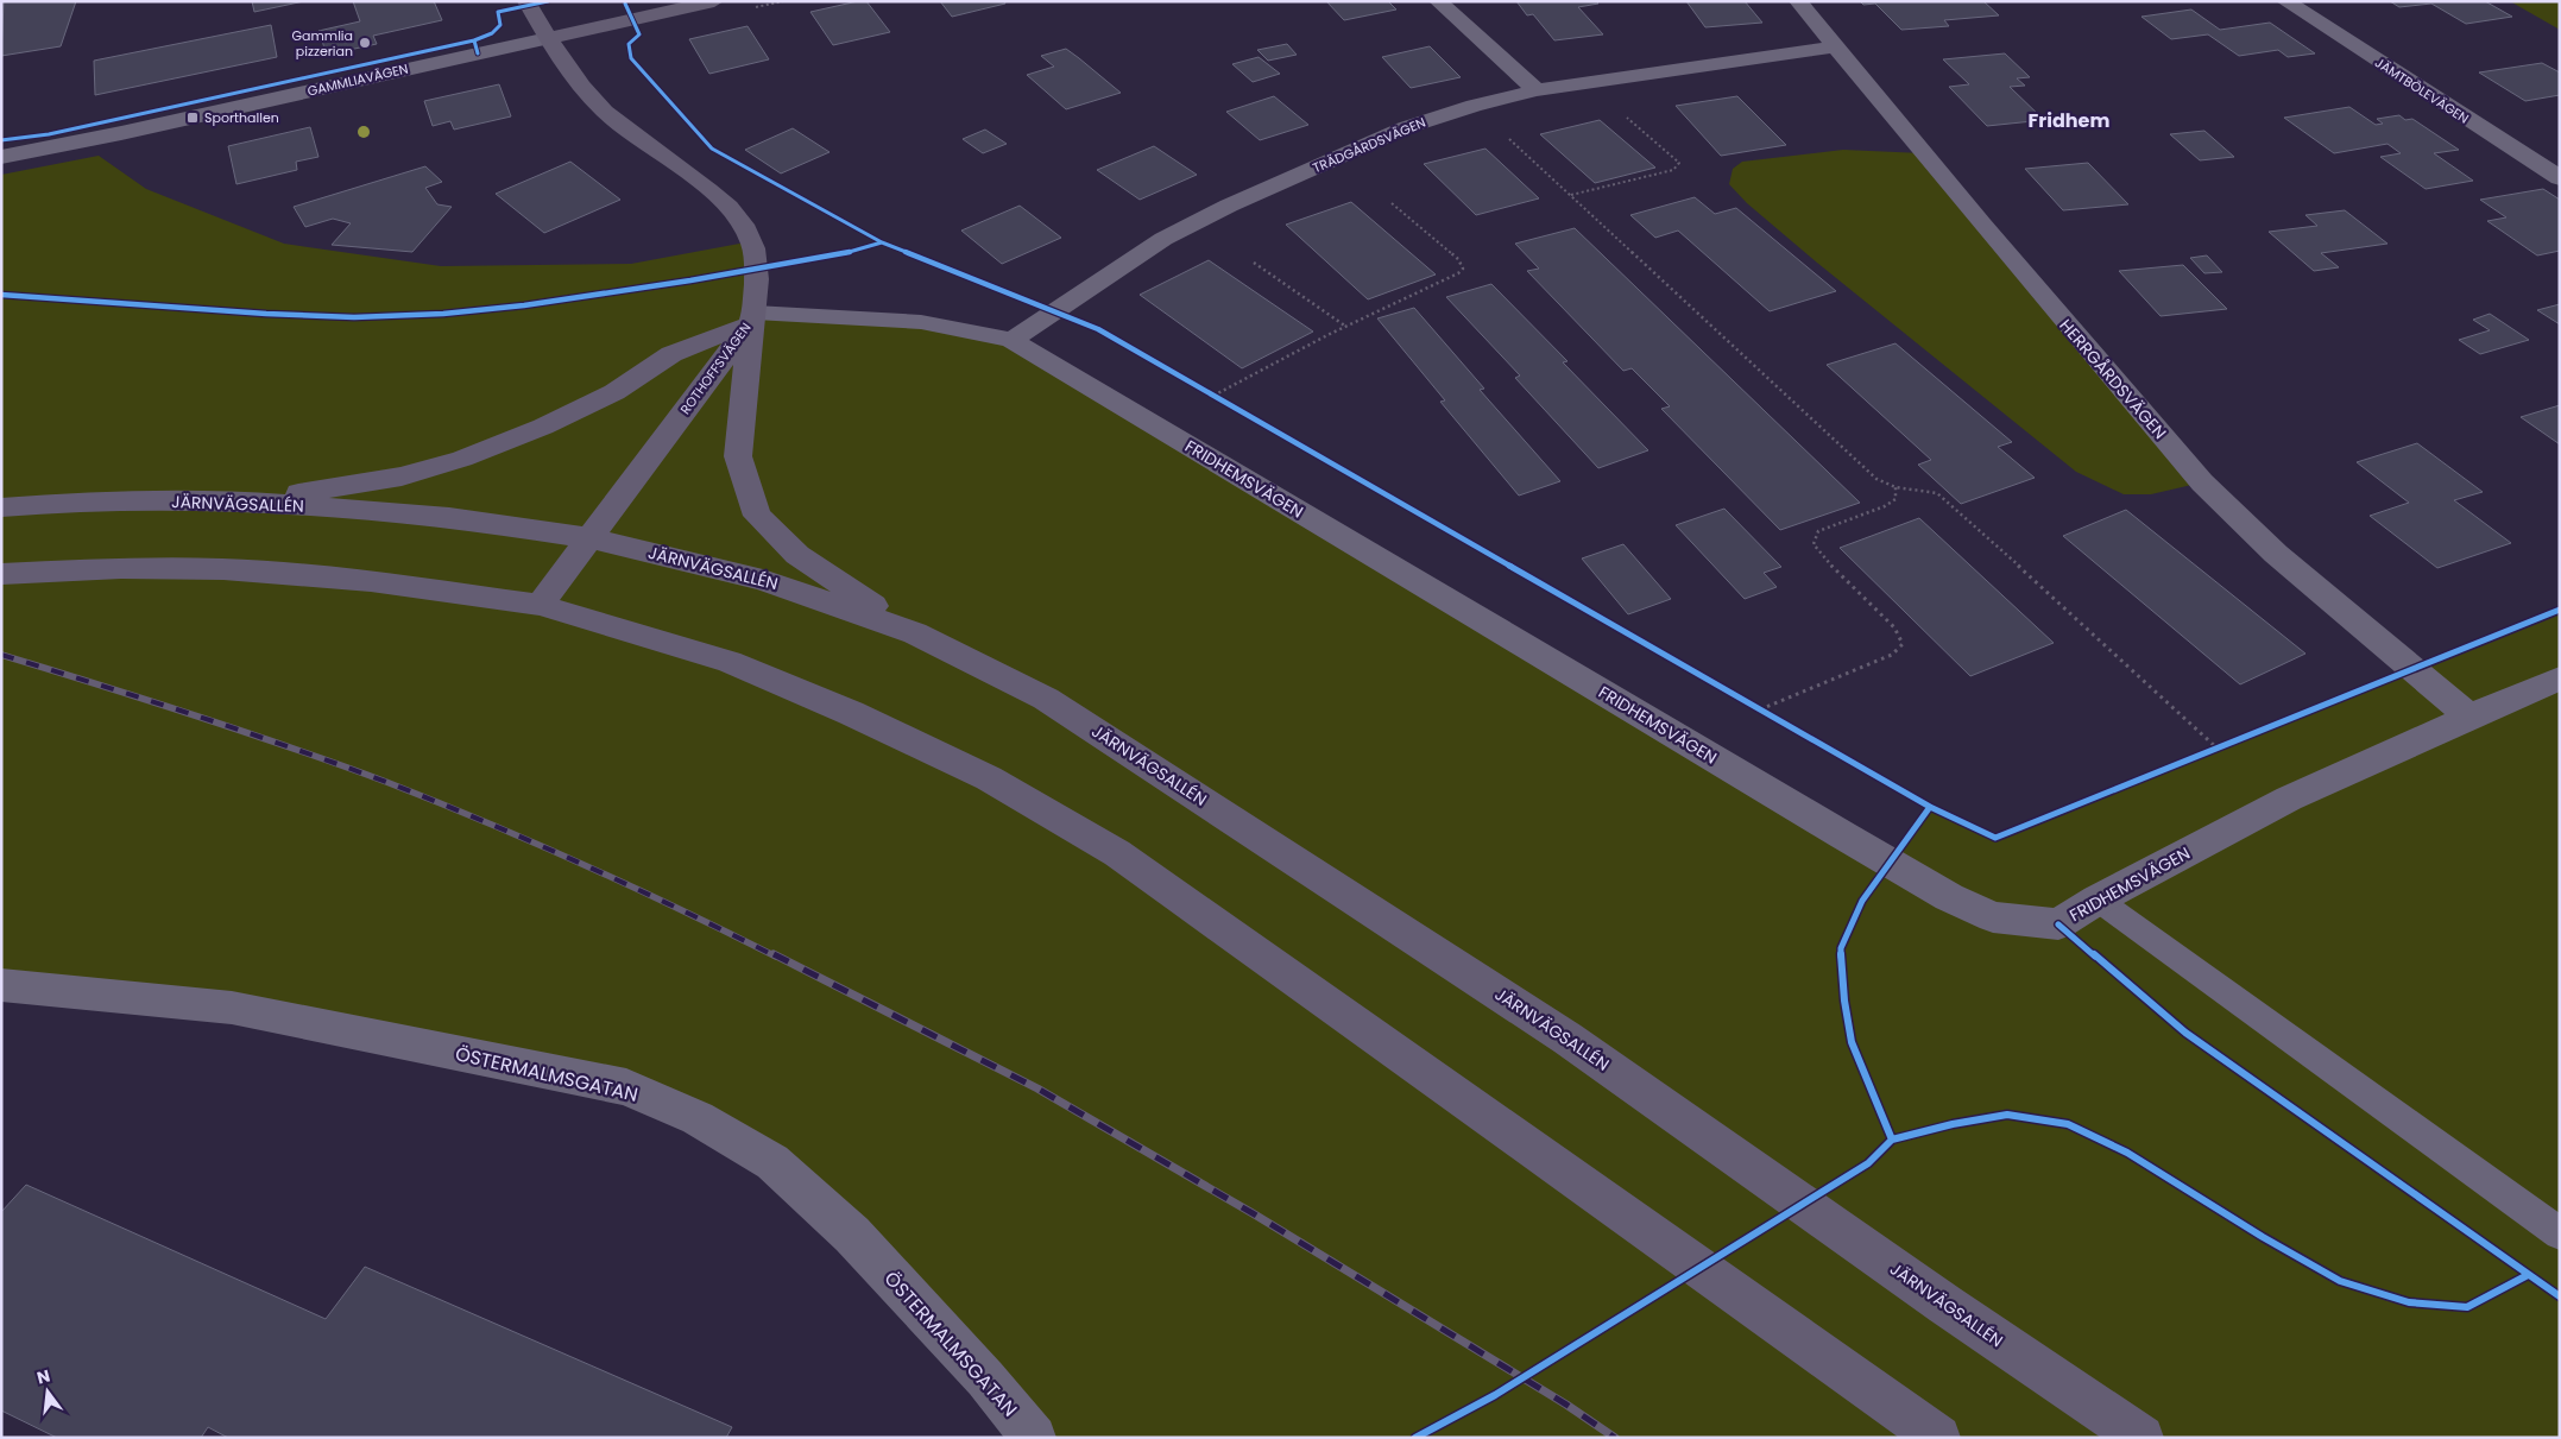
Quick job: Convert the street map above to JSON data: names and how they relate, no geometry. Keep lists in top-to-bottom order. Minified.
{"streets":{"main road":["GAMMLIAVÄGEN","ROTHOFFSVÄGEN","JÄRNVÄGSALLÉN"],"street":["JÄMTBÖLEVÄGEN","TRÄDGÅRDSVÄGEN","HERRGÅRDSVÄGEN","FRIDHEMSVÄGEN","ÖSTERMALMSGATAN"]},"crossings":[["GAMMLIAVÄGEN","ROTHOFFSVÄGEN"],["TRÄDGÅRDSVÄGEN","HERRGÅRDSVÄGEN"],["TRÄDGÅRDSVÄGEN","FRIDHEMSVÄGEN"],["ROTHOFFSVÄGEN","FRIDHEMSVÄGEN"],["ROTHOFFSVÄGEN","JÄRNVÄGSALLÉN"],["HERRGÅRDSVÄGEN","FRIDHEMSVÄGEN"]],"districts":["Fridhem"],"places":{"other":["Gammlia pizzerian"],"transit":["Sporthallen"]},"north":"top"}
